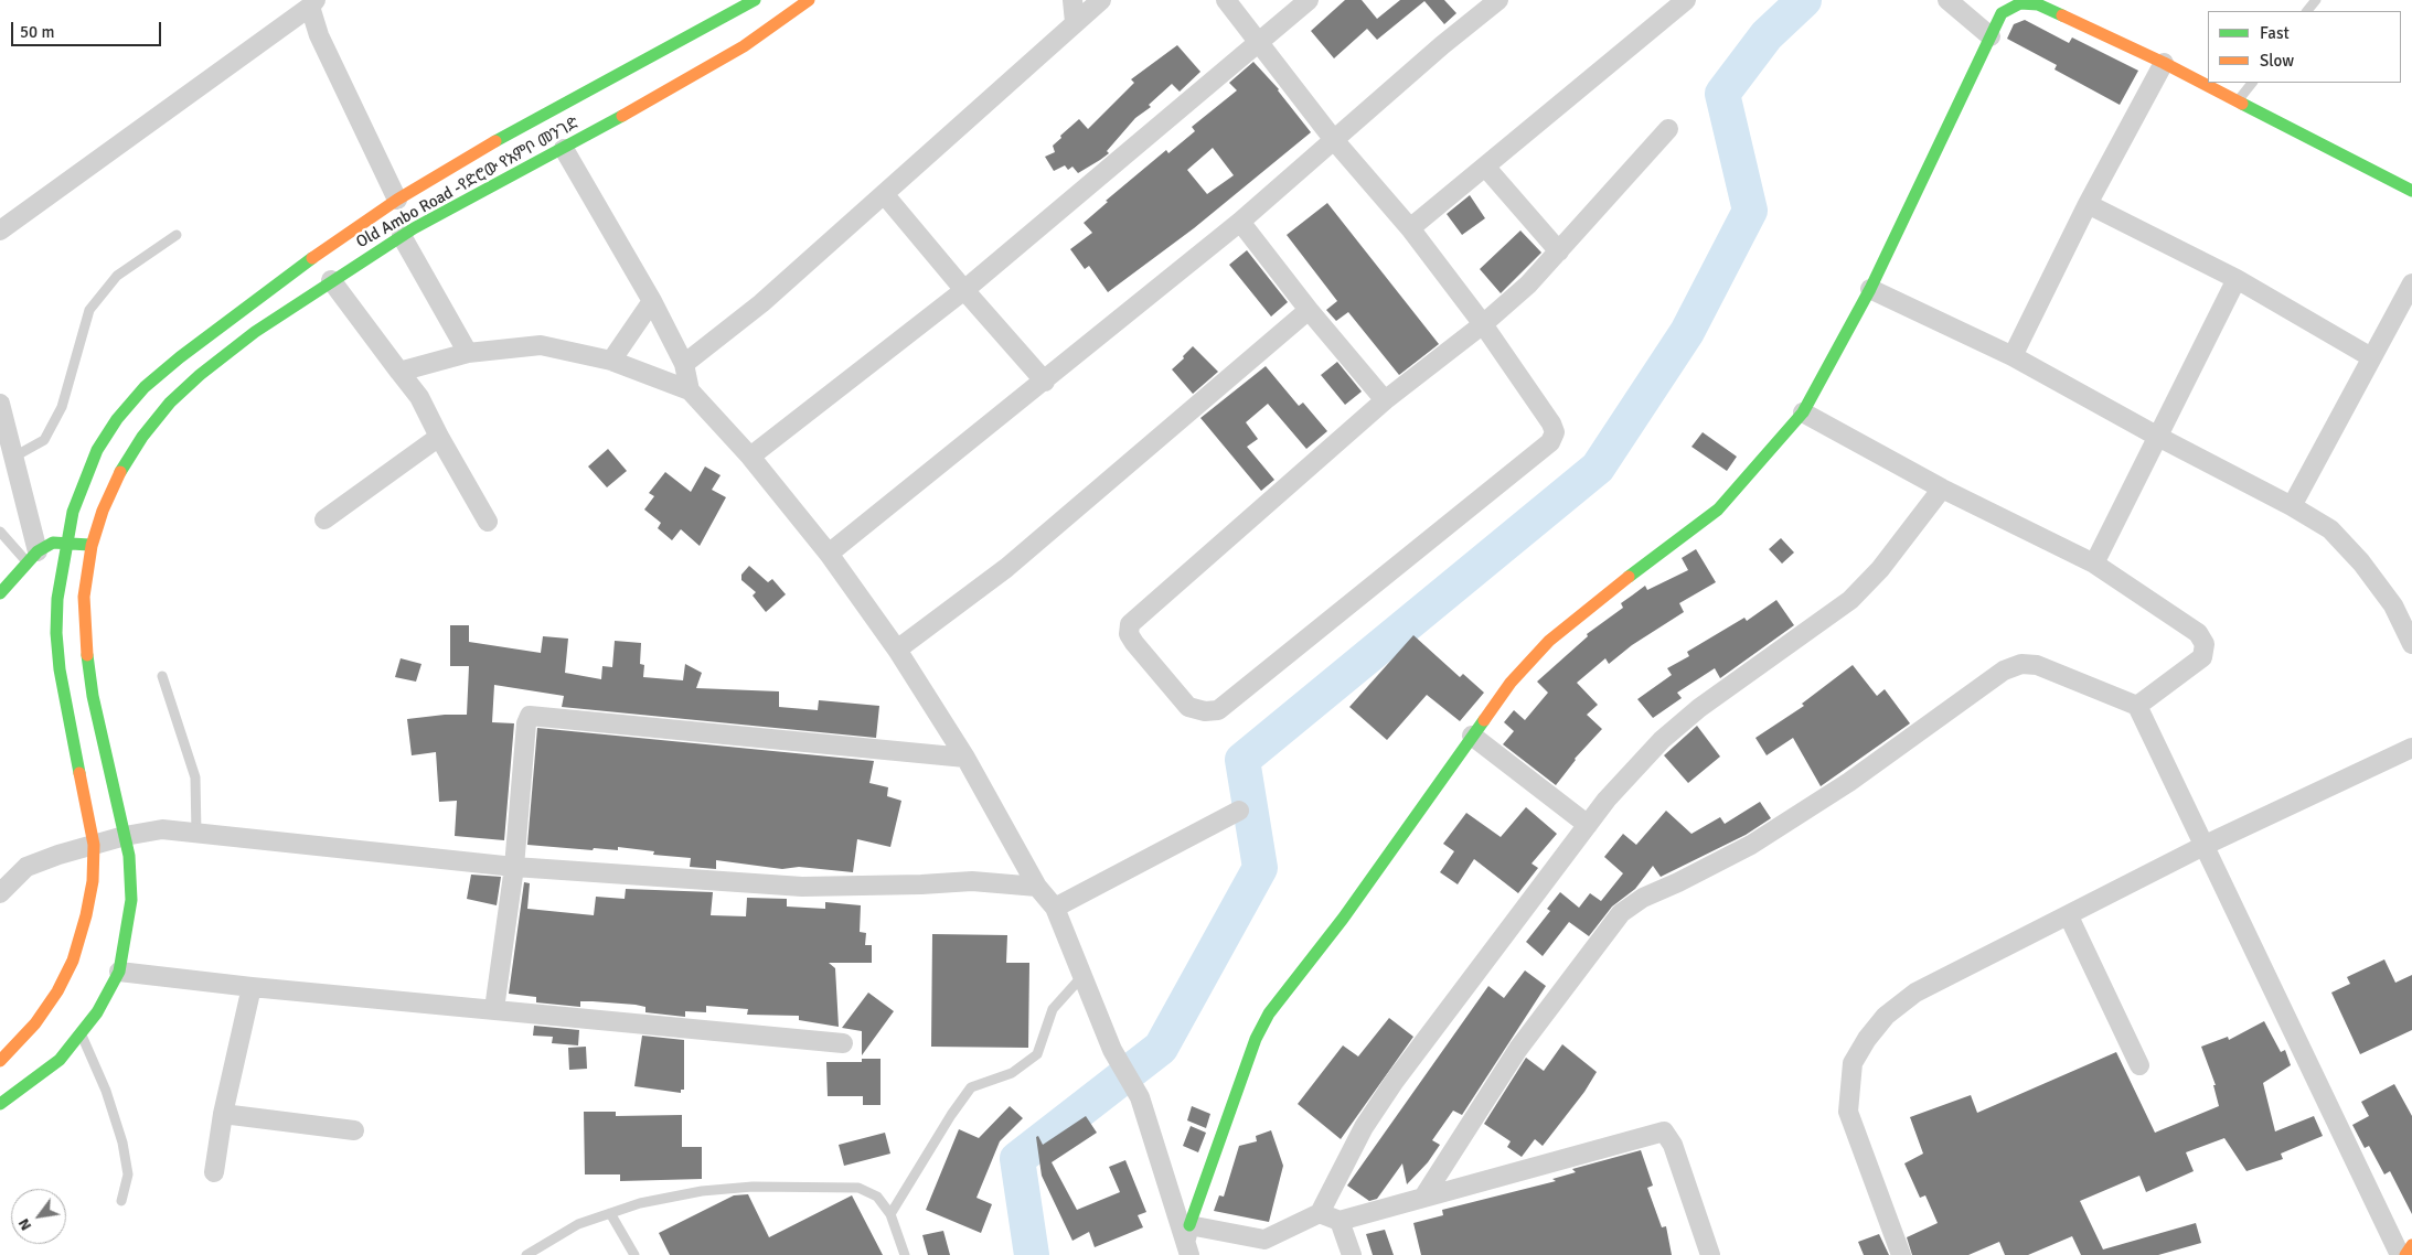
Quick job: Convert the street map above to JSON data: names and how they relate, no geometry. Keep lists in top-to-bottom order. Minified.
{"streets":{"main road":["Old Ambo Road -የድሮው የአምቦ መንገድ"]},"legend":["Fast","Slow"],"scale_bar":"50 m","north":"bottom left"}
